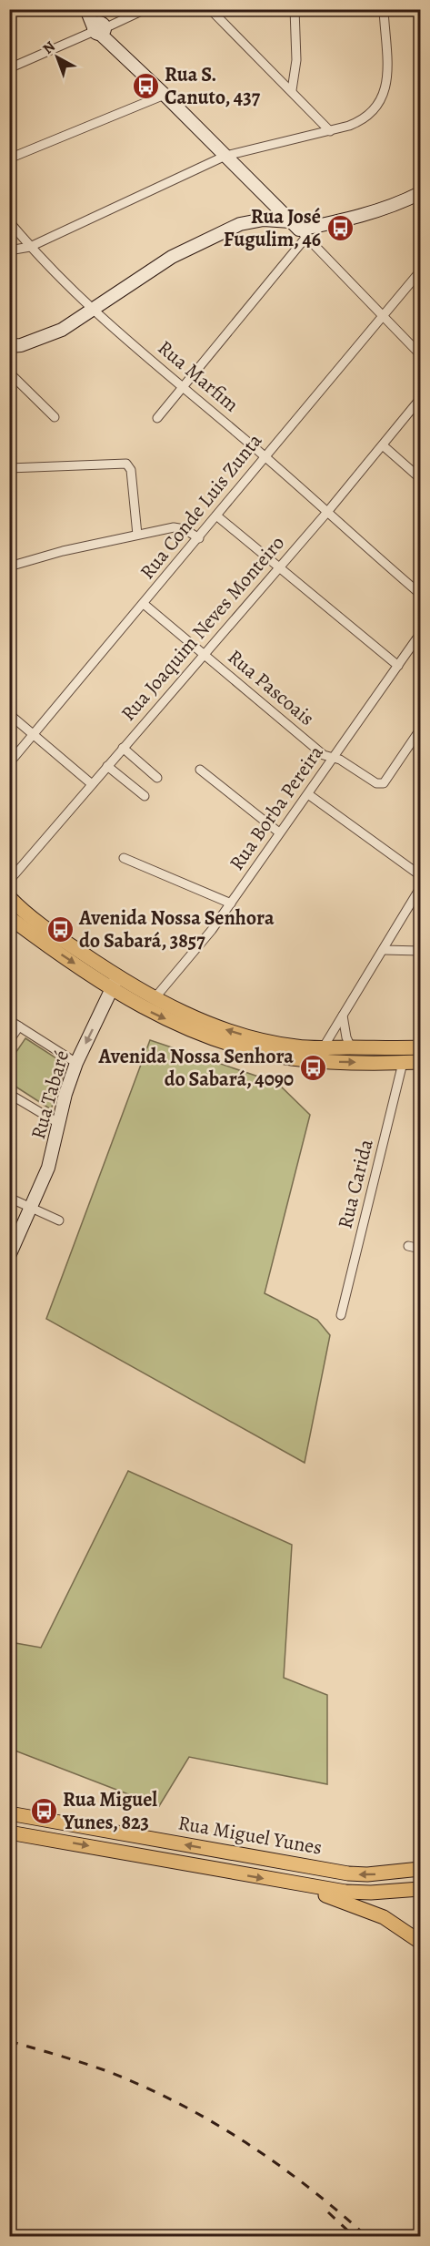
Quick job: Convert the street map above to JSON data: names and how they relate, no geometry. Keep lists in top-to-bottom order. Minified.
{"streets":{"main road":["Rua Miguel Yunes"],"street":["Rua Marfim","Rua Conde Luis Zunta","Rua Joaquim Neves Monteiro","Rua Pascoais","Rua Borba Pereira","Rua Tabaré","Rua Carida"]},"crossings":[["Rua Marfim","Rua Conde Luis Zunta"],["Rua Marfim","Rua Joaquim Neves Monteiro"],["Rua Conde Luis Zunta","Rua Pascoais"],["Rua Joaquim Neves Monteiro","Rua Pascoais"],["Rua Pascoais","Rua Borba Pereira"]],"places":{"bus stop":["Rua S. Canuto, 437","Rua José Fugulim, 46","Avenida Nossa Senhora do Sabará, 3857","Avenida Nossa Senhora do Sabará, 4090","Rua Miguel Yunes, 823"]},"north":"top left"}
